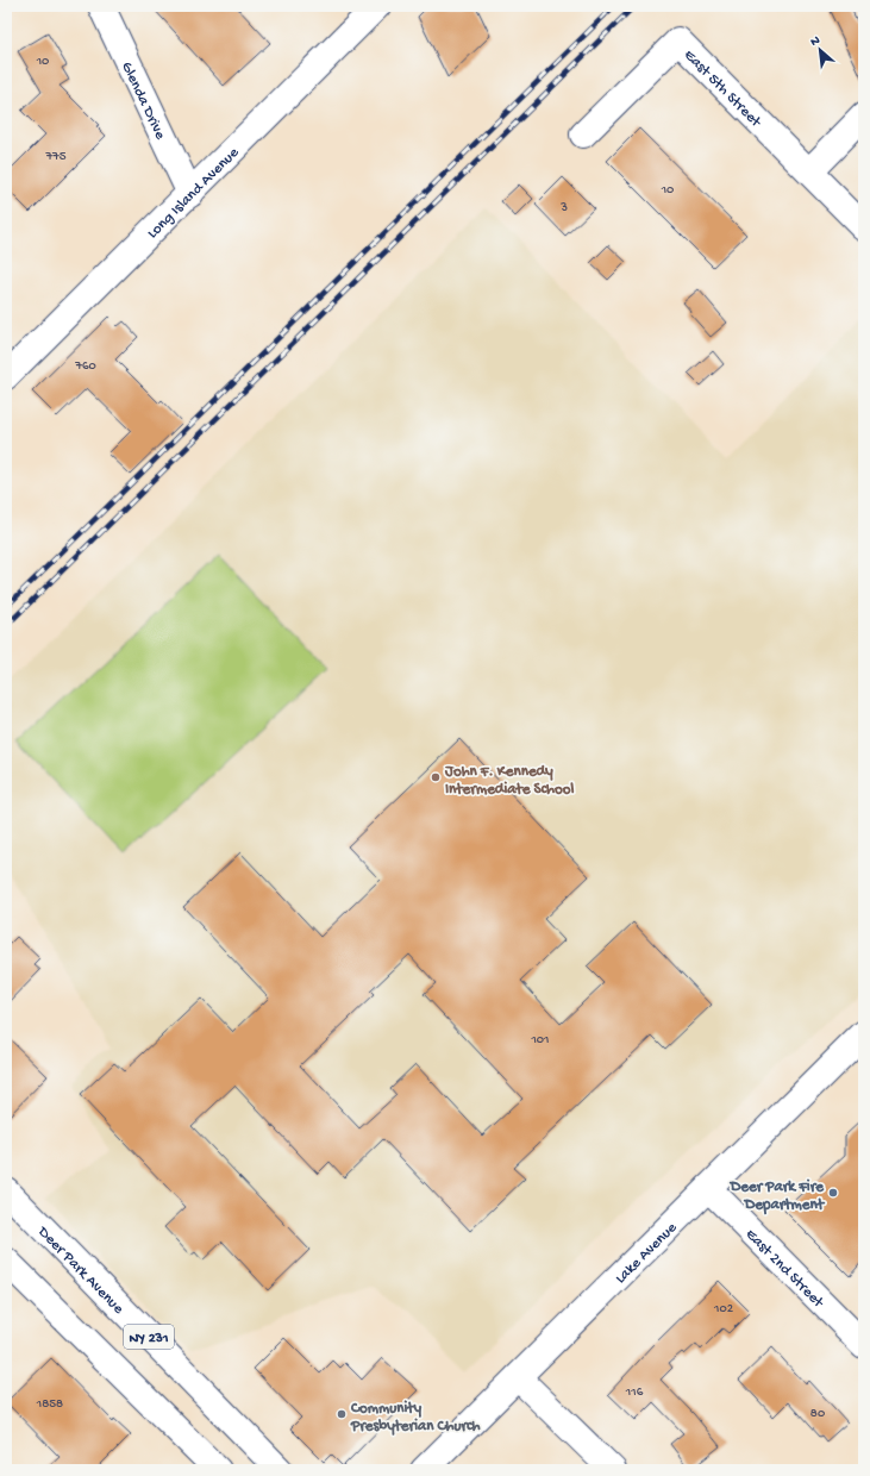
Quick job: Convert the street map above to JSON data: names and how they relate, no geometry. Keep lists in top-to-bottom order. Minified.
{"streets":{"street":["East 5th Street","Glenda Drive","Long Island Avenue","Lake Avenue","East 2nd Street","Deer Park Avenue","NY 231"]},"crossings":[["Glenda Drive","Long Island Avenue"],["Lake Avenue","East 2nd Street"]],"places":["John F. Kennedy Intermediate School","Deer Park Fire Department","Community Presbyterian Church"],"house_numbers":["10","775","10","3","760","101","102","116","1858","80"],"north":"top left"}
